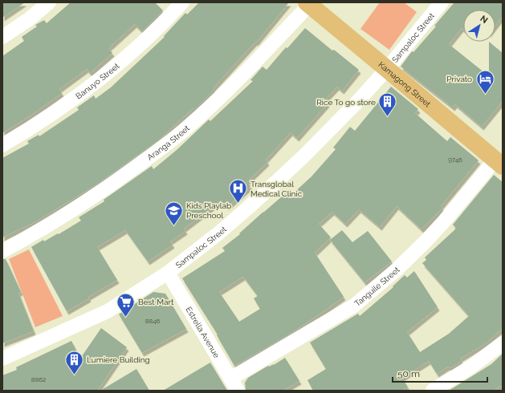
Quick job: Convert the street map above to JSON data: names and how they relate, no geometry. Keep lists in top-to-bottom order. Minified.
{"streets":{"main road":["Kamagong Street"],"street":["Sampaloc Street","Banuyo Street","Aranga Street","Tanguile Street","Estrella Avenue"]},"crossings":[["Sampaloc Street","Kamagong Street"],["Sampaloc Street","Estrella Avenue"],["Kamagong Street","Aranga Street"],["Kamagong Street","Tanguile Street"],["Tanguile Street","Estrella Avenue"]],"places":{"hotel":["Privato"],"building":["Rice To go store","Lumiere Building"],"hospital":["Transglobal Medical Clinic"],"school or university":["Kids Playlab Preschool"],"supermarket":["Best Mart"]},"house_numbers":["9746","8846","8862"],"scale_bar":"50 m","north":"top right"}
